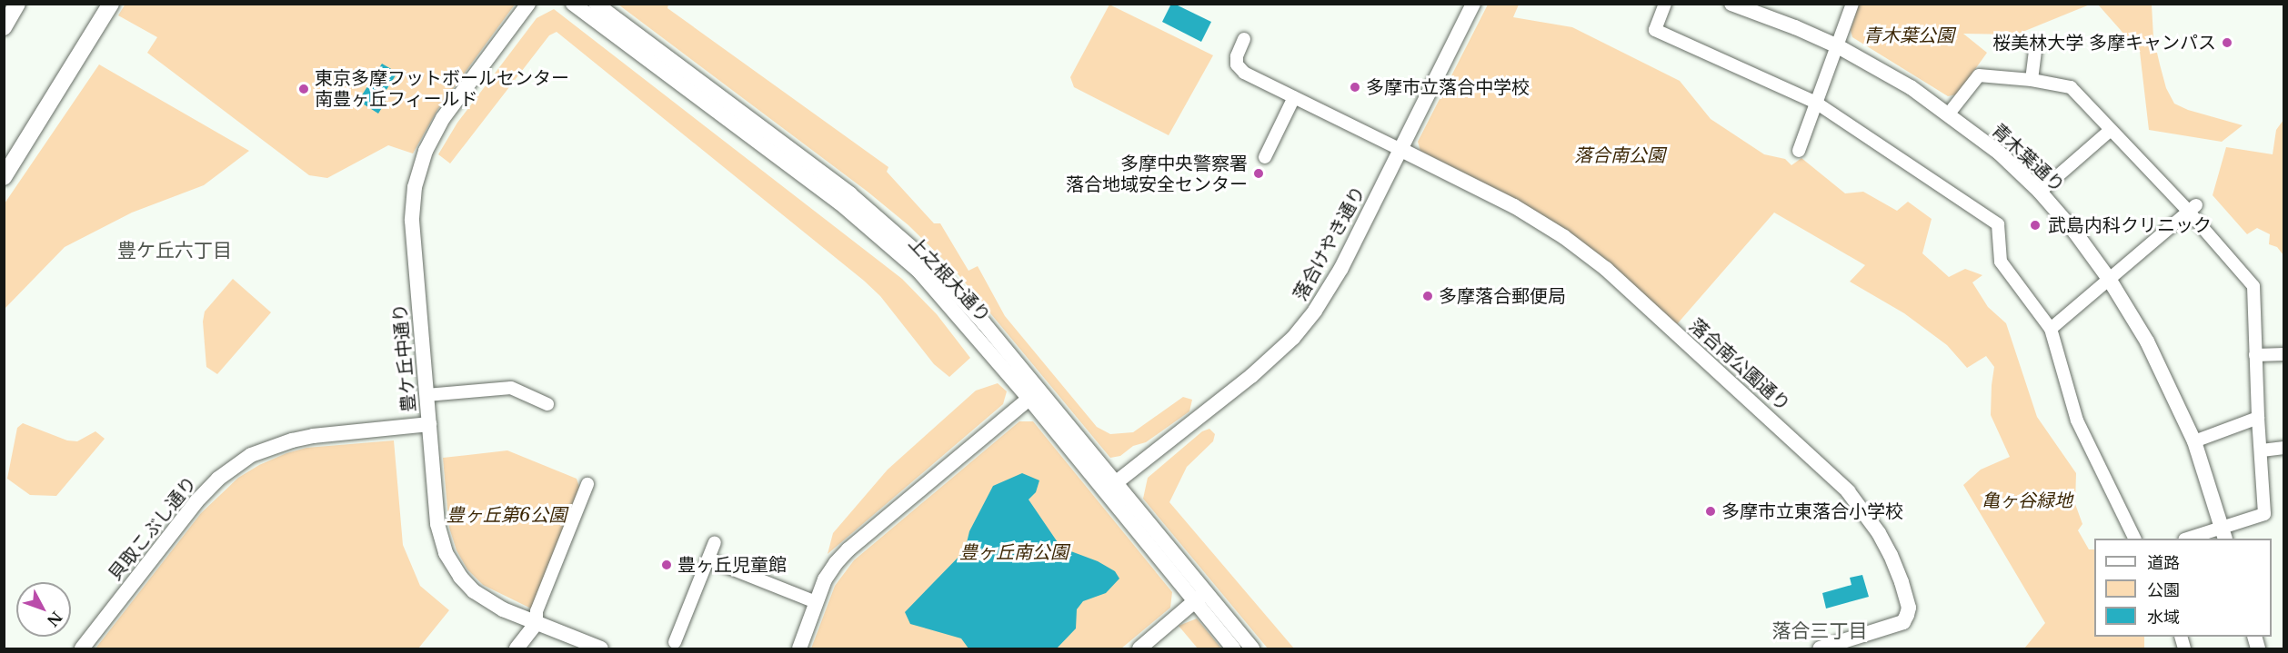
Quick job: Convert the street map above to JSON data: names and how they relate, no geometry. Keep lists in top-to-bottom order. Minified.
{"streets":{"street":["青木葉通り","落合けやき通り","上之根大通り","豊ケ丘中通り","落合南公園通り","貝取こぶし通り"]},"crossings":[["落合けやき通り","上之根大通り"],["落合けやき通り","落合南公園通り"],["豊ケ丘中通り","貝取こぶし通り"]],"districts":["豊ケ丘六丁目","落合三丁目"],"parks":["青木葉公園","落合南公園","亀ヶ谷緑地","豊ヶ丘第6公園","豊ヶ丘南公園"],"places":["桜美林大学 多摩キャンパス","多摩市立落合中学校","東京多摩フットボールセンター 南豊ヶ丘フィールド","多摩中央警察署 落合地域安全センター","武島内科クリニック","多摩落合郵便局","多摩市立東落合小学校","豊ヶ丘児童館"],"legend":["道路","公園","水域"],"north":"bottom right"}
